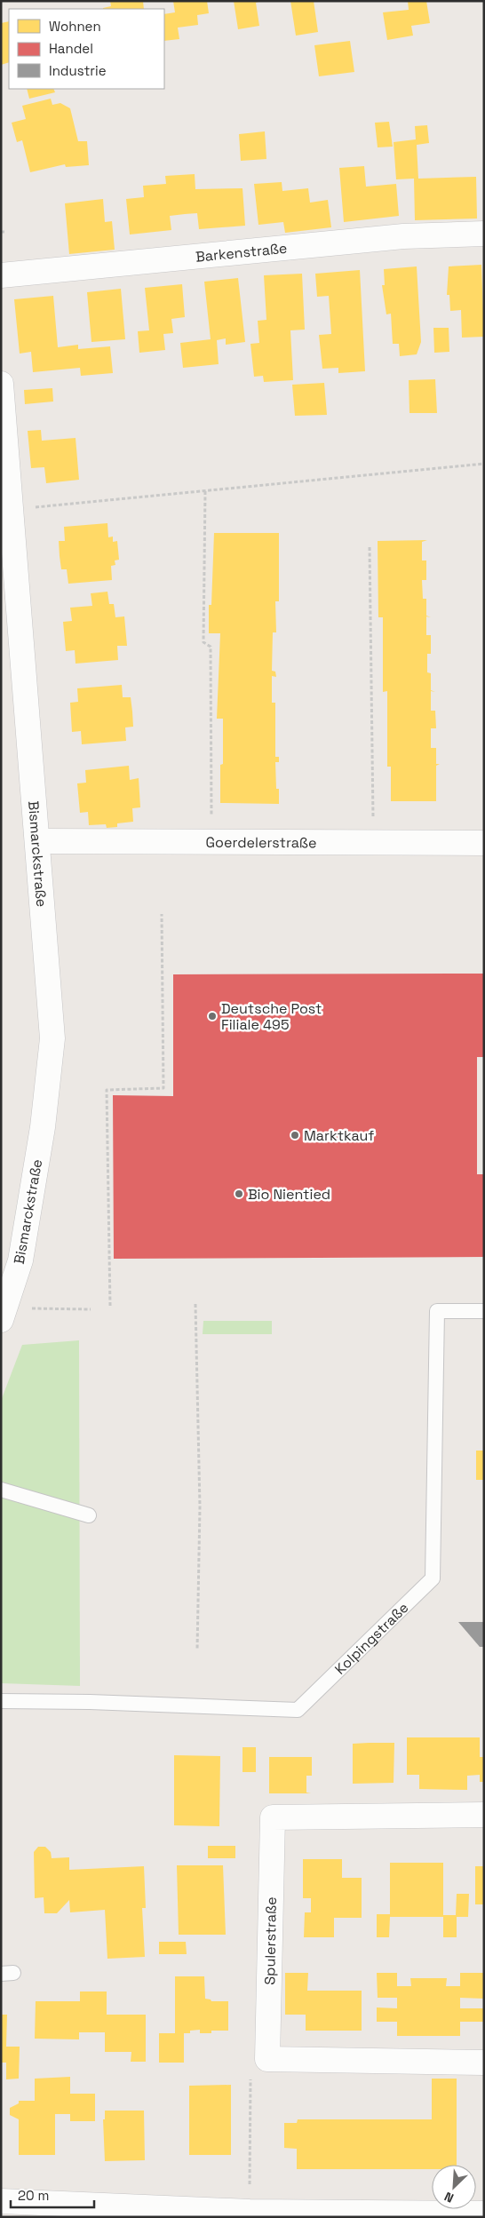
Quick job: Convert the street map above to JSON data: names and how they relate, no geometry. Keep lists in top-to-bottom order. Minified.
{"streets":{"street":["Barkenstraße","Goerdelerstraße","Bismarckstraße","Spulerstraße"],"lane":["Kolpingstraße"]},"crossings":[["Goerdelerstraße","Bismarckstraße"]],"places":["Deutsche Post Filiale 495","Marktkauf","Bio Nientied"],"legend":["Wohnen","Handel","Industrie"],"scale_bar":"20 m","north":"bottom left"}
